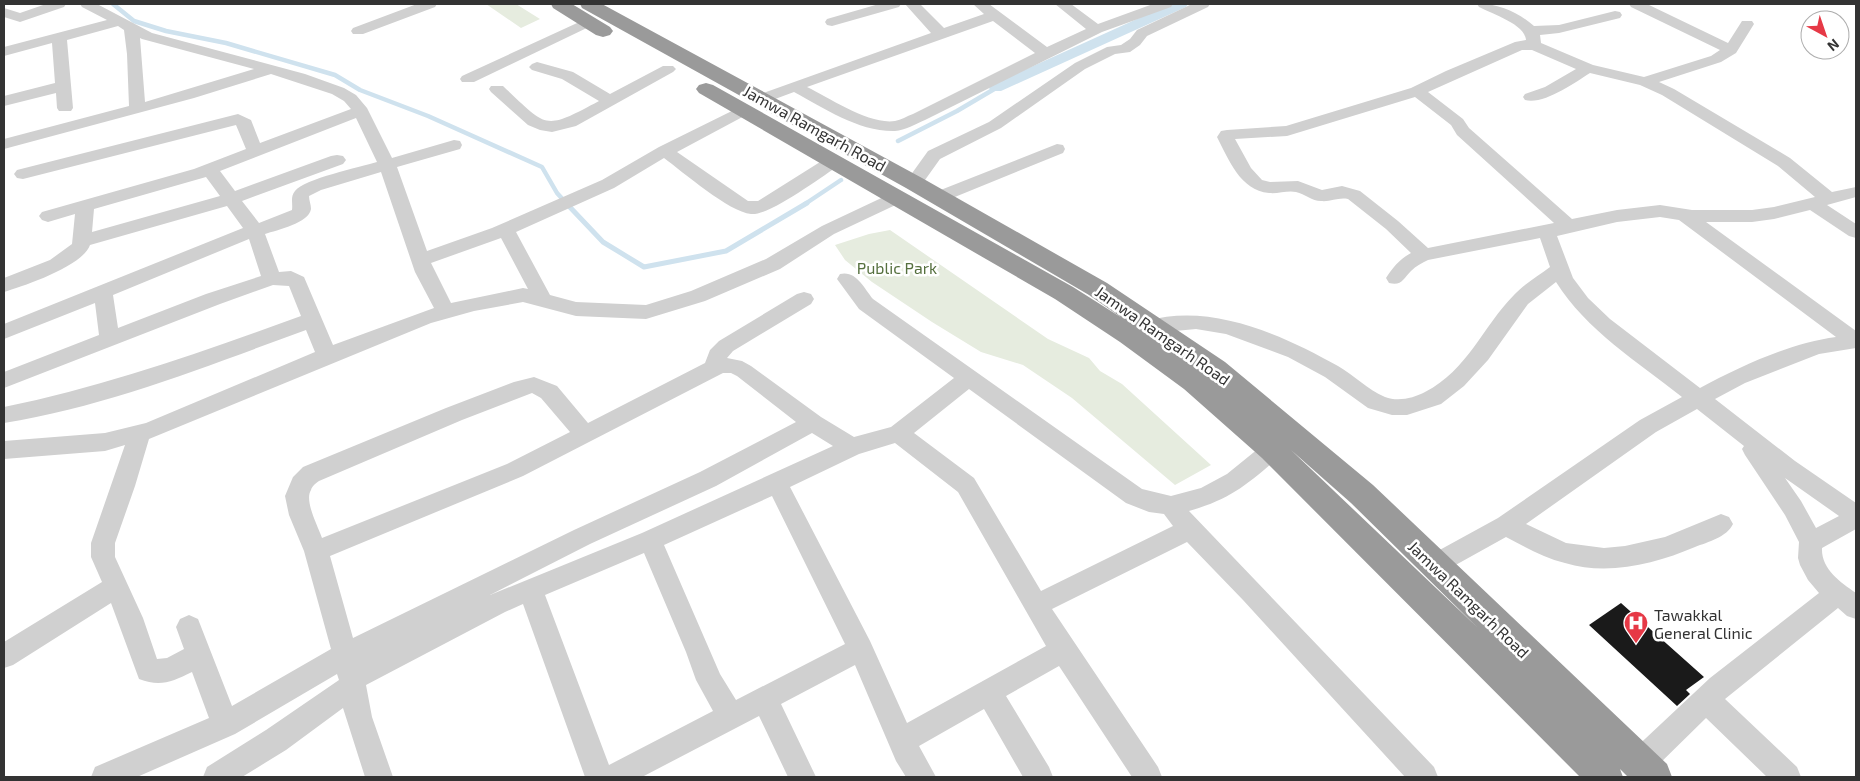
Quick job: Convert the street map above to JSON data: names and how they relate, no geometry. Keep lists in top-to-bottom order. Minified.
{"streets":{"highway":["Jamwa Ramgarh Road"]},"parks":["Public Park"],"places":{"hospital":["Tawakkal General Clinic"]},"north":"bottom right"}
